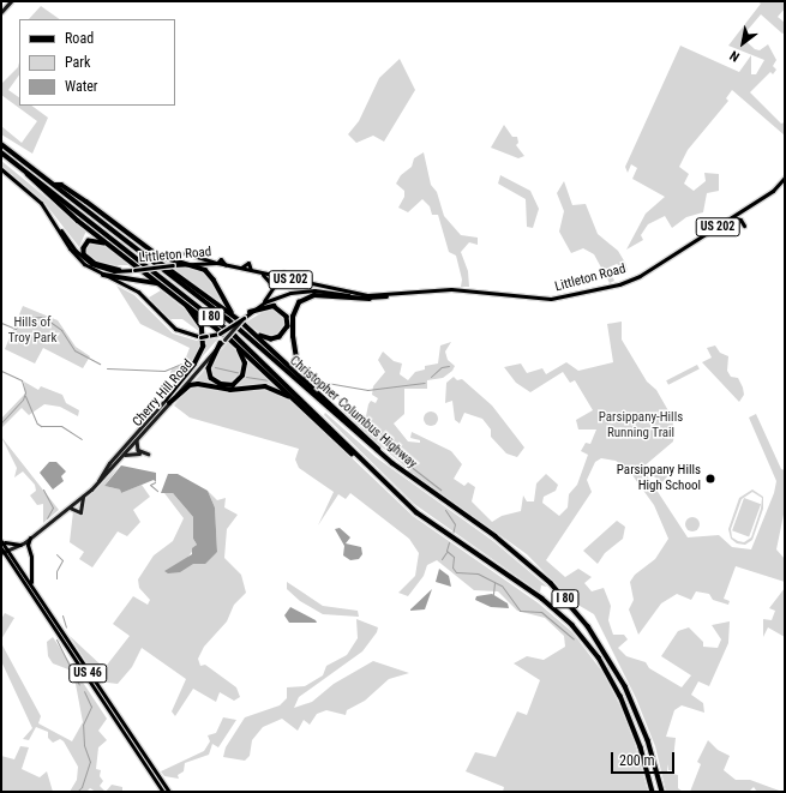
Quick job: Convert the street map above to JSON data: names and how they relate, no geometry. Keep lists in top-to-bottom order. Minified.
{"streets":{"highway":["I 80","Christopher Columbus Highway"],"main road":["US 202","Littleton Road","Cherry Hill Road","US 46"]},"crossings":[["Littleton Road","Cherry Hill Road"],["Cherry Hill Road","US 46"]],"parks":["Hills of Troy Park","Parsippany-Hills Running Trail"],"places":["Parsippany Hills High School"],"legend":["Road","Park","Water"],"scale_bar":"200 m","north":"bottom left"}
